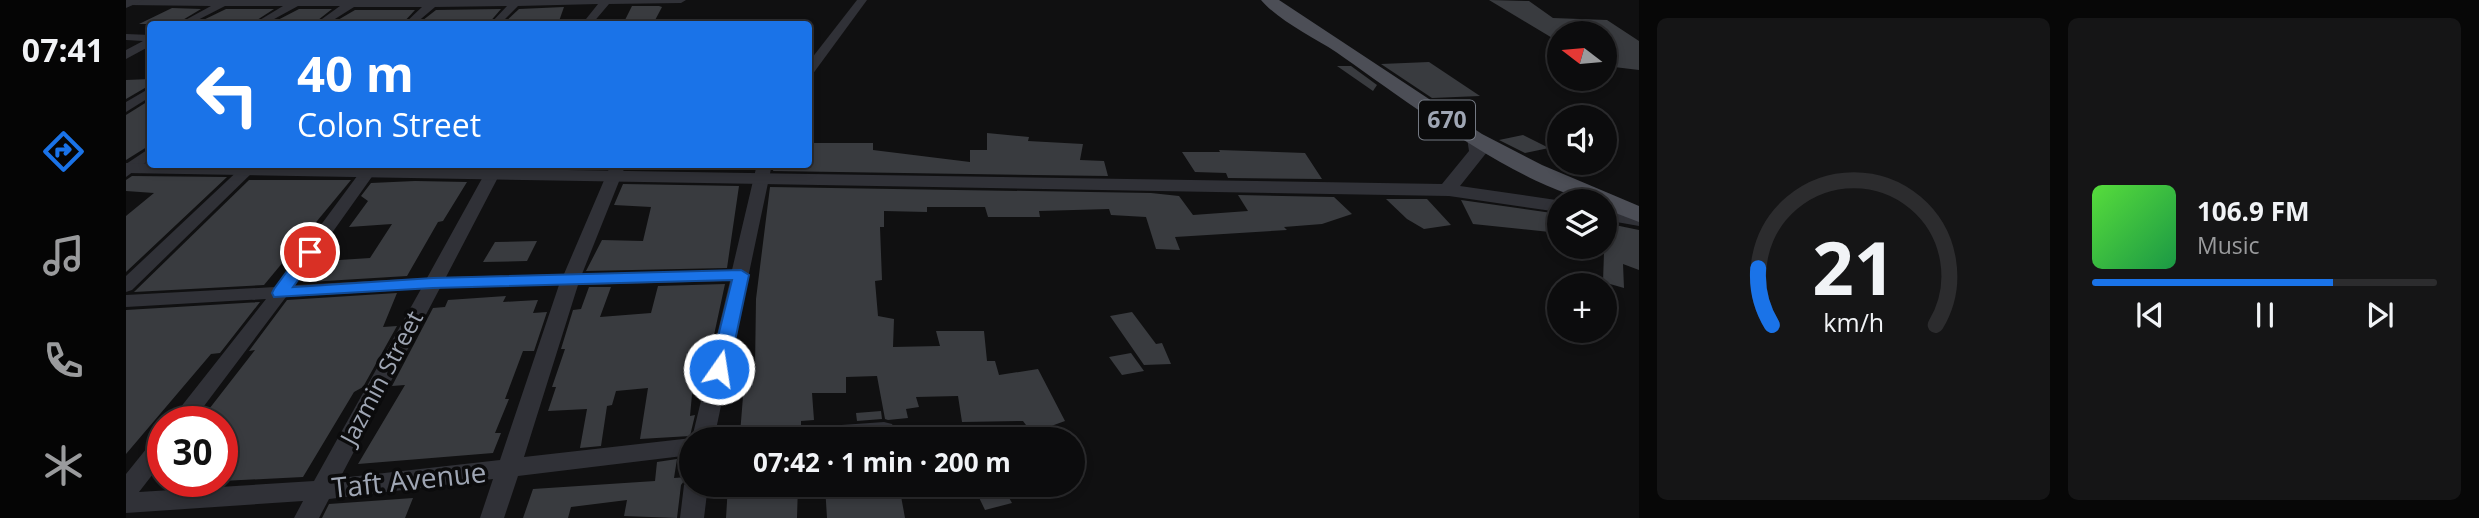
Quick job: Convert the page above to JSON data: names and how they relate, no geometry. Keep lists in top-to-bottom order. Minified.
{"streets":{"main road":["670"],"street":["Jazmin Street","Taft Avenue"]},"crossings":[["Jazmin Street","Taft Avenue"]],"north":"left","page":{"tabs":"07:41","map_buttons":"+","turn":["40 m","Colon Street"],"song":["106.9 FM","Music"],"limit":"30","trip":"07:42 · 1 min · 200 m","gauge":["21","km/h"]}}
